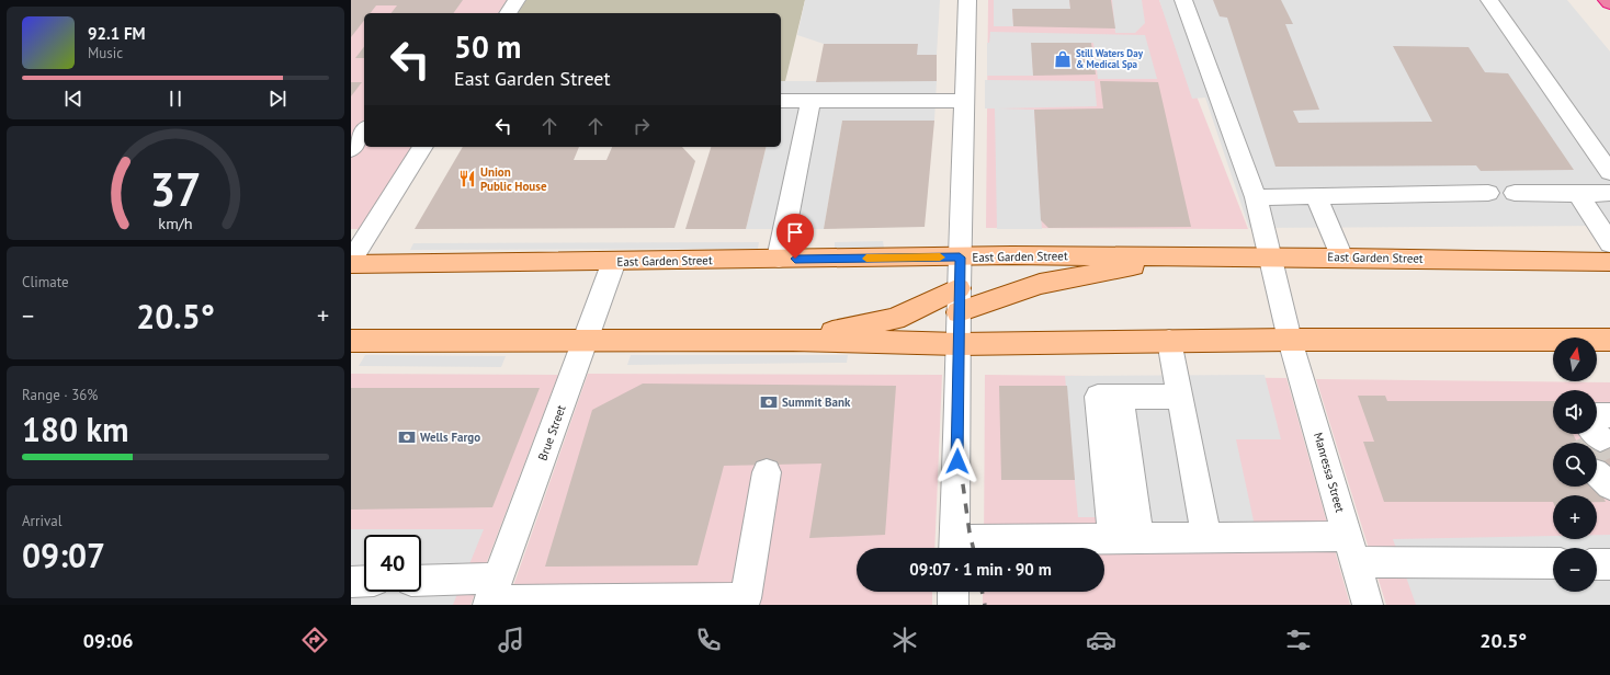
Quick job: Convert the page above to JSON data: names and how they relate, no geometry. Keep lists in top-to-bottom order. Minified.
{"streets":{"main road":["East Garden Street"],"street":["Brue Street","Manressa Street"]},"crossings":[["East Garden Street","Brue Street"],["East Garden Street","Manressa Street"]],"places":{"shop":["Still Waters Day & Medical Spa"],"restaurant":["Union Public House"],"bank":["Summit Bank","Wells Fargo"]},"north":"top","page":{"turn":["50 m","East Garden Street"],"song":["92.1 FM","Music"],"tile":["Climate",["Range · 36%","180 km"],["Arrival","09:07"]],"heat":["−","20.5°","+"],"map_buttons":["+","−"],"limit":"40","trip":"09:07 · 1 min · 90 m","tabs":["09:06","20.5°"],"gauge":["37","km/h"]}}
